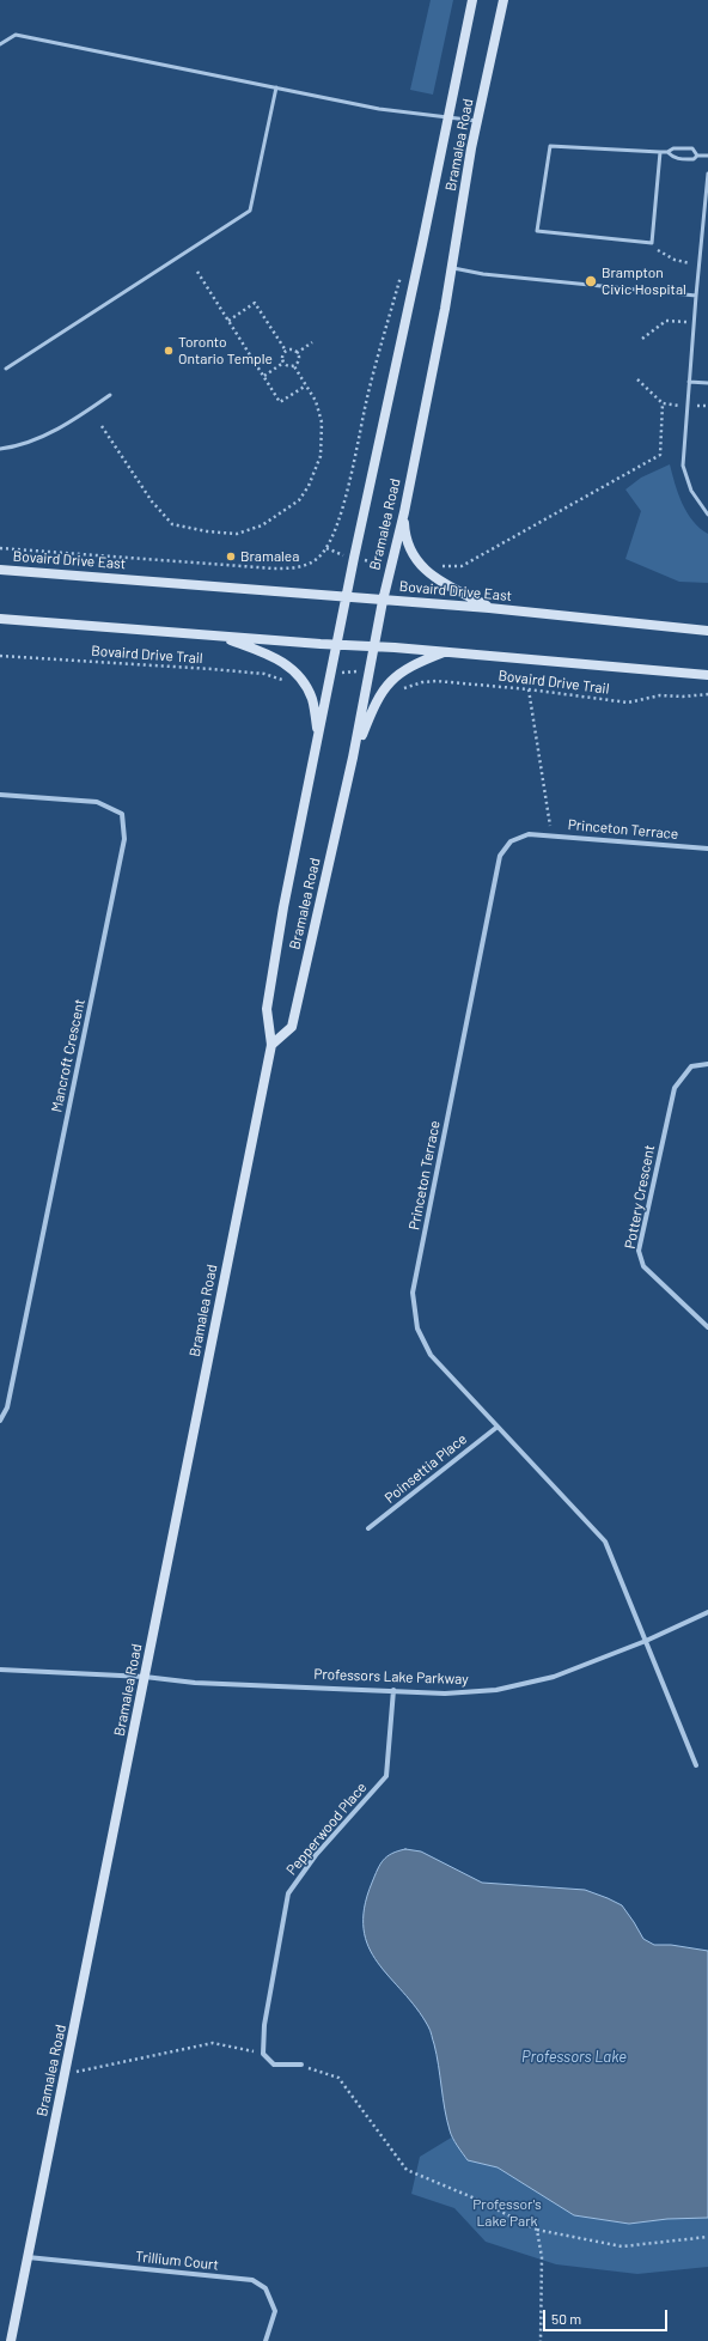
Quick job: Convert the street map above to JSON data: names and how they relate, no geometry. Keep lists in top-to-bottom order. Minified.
{"streets":{"main road":["Bramalea Road","Bovaird Drive East"],"street":["Princeton Terrace","Mancroft Crescent","Pottery Crescent","Poinsettia Place","Professors Lake Parkway","Pepperwood Place","Trillium Court"],"path":["Bovaird Drive Trail"]},"crossings":[["Bramalea Road","Bovaird Drive East"],["Bramalea Road","Professors Lake Parkway"],["Bramalea Road","Trillium Court"],["Princeton Terrace","Poinsettia Place"],["Princeton Terrace","Professors Lake Parkway"],["Professors Lake Parkway","Pepperwood Place"]],"water":["Professors Lake"],"parks":["Professor's Lake Park"],"places":["Brampton Civic Hospital","Toronto Ontario Temple","Bramalea"],"scale_bar":"50 m"}
